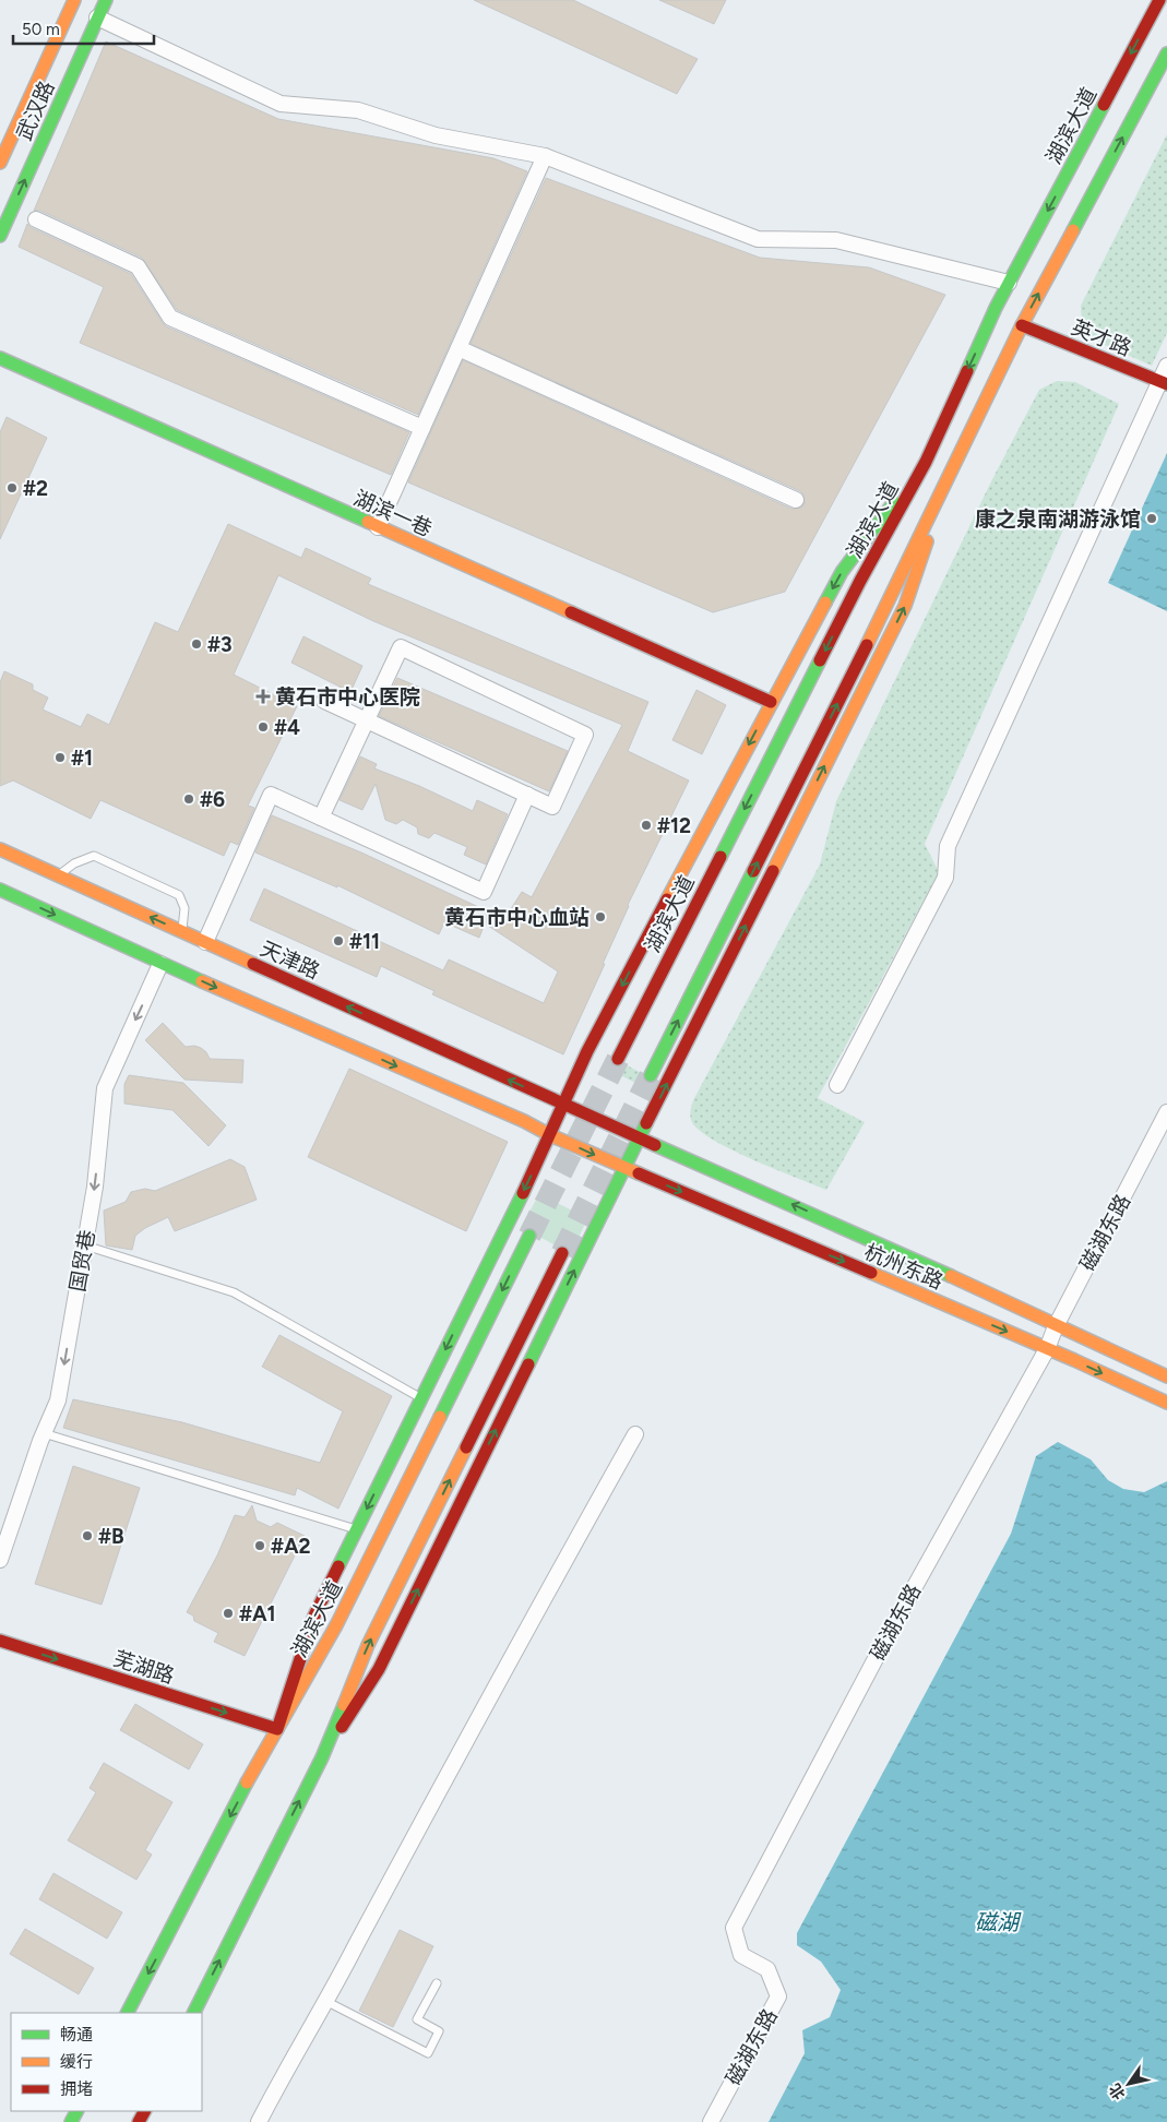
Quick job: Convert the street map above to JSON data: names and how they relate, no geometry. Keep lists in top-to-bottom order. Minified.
{"streets":{"main road":["武汉路","湖滨大道","英才路","湖滨一巷","天津路","杭州东路","芜湖路"],"street":["磁湖东路","国贸巷"]},"crossings":[["湖滨大道","芜湖路"],["天津路","杭州东路"],["磁湖东路","杭州东路"]],"one_way":["国贸巷","芜湖路"],"water":["磁湖"],"places":{"other":["#2","康之泉南湖游泳馆","#3","#4","#1","#6","#12","黄石市中心血站","#11","#B","#A2","#A1"],"health":["黄石市中心医院"]},"legend":["畅通","缓行","拥堵"],"scale_bar":"50 m","north":"bottom left"}
